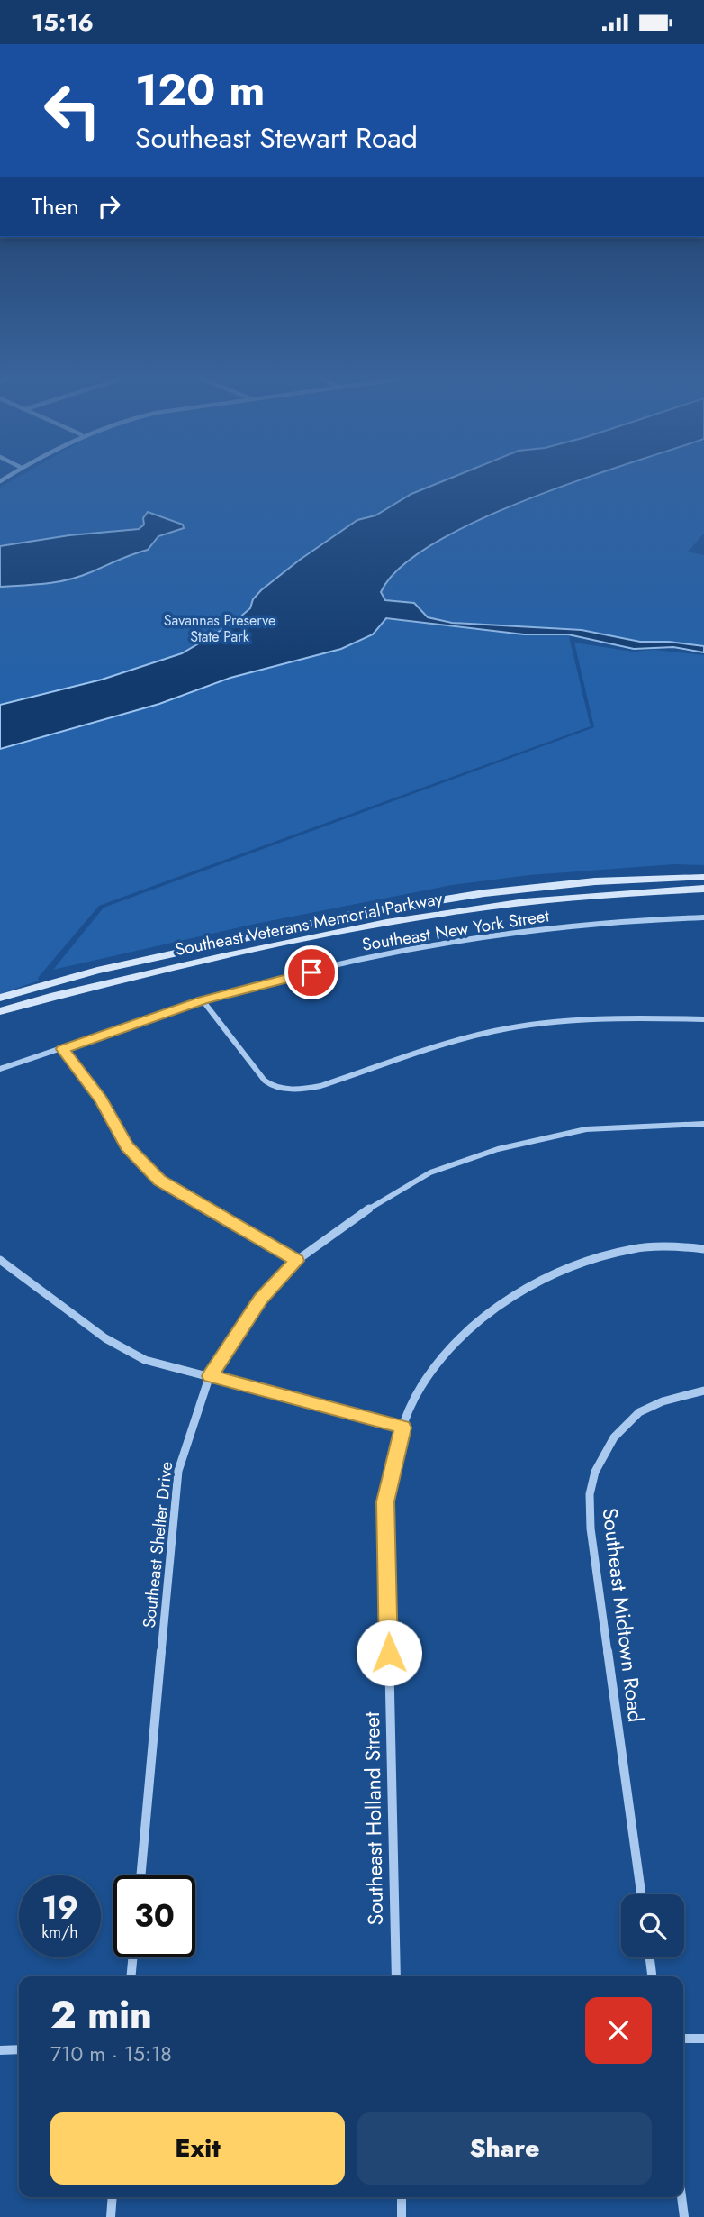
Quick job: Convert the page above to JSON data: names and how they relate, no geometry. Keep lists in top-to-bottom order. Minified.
{"streets":{"main road":["Southeast Veterans Memorial Parkway"],"street":["Southeast New York Street","Southeast Shelter Drive","Southeast Midtown Road","Southeast Holland Street"]},"parks":["Savannas Preserve State Park"],"page":{"status":"15:16","turn":["120 m","Southeast Stewart Road"],"then":"Then","speed":"19 km/h","limit":"30","heading":["2 min","710 m · 15:18"],"buttons":["Exit","Share"]}}
